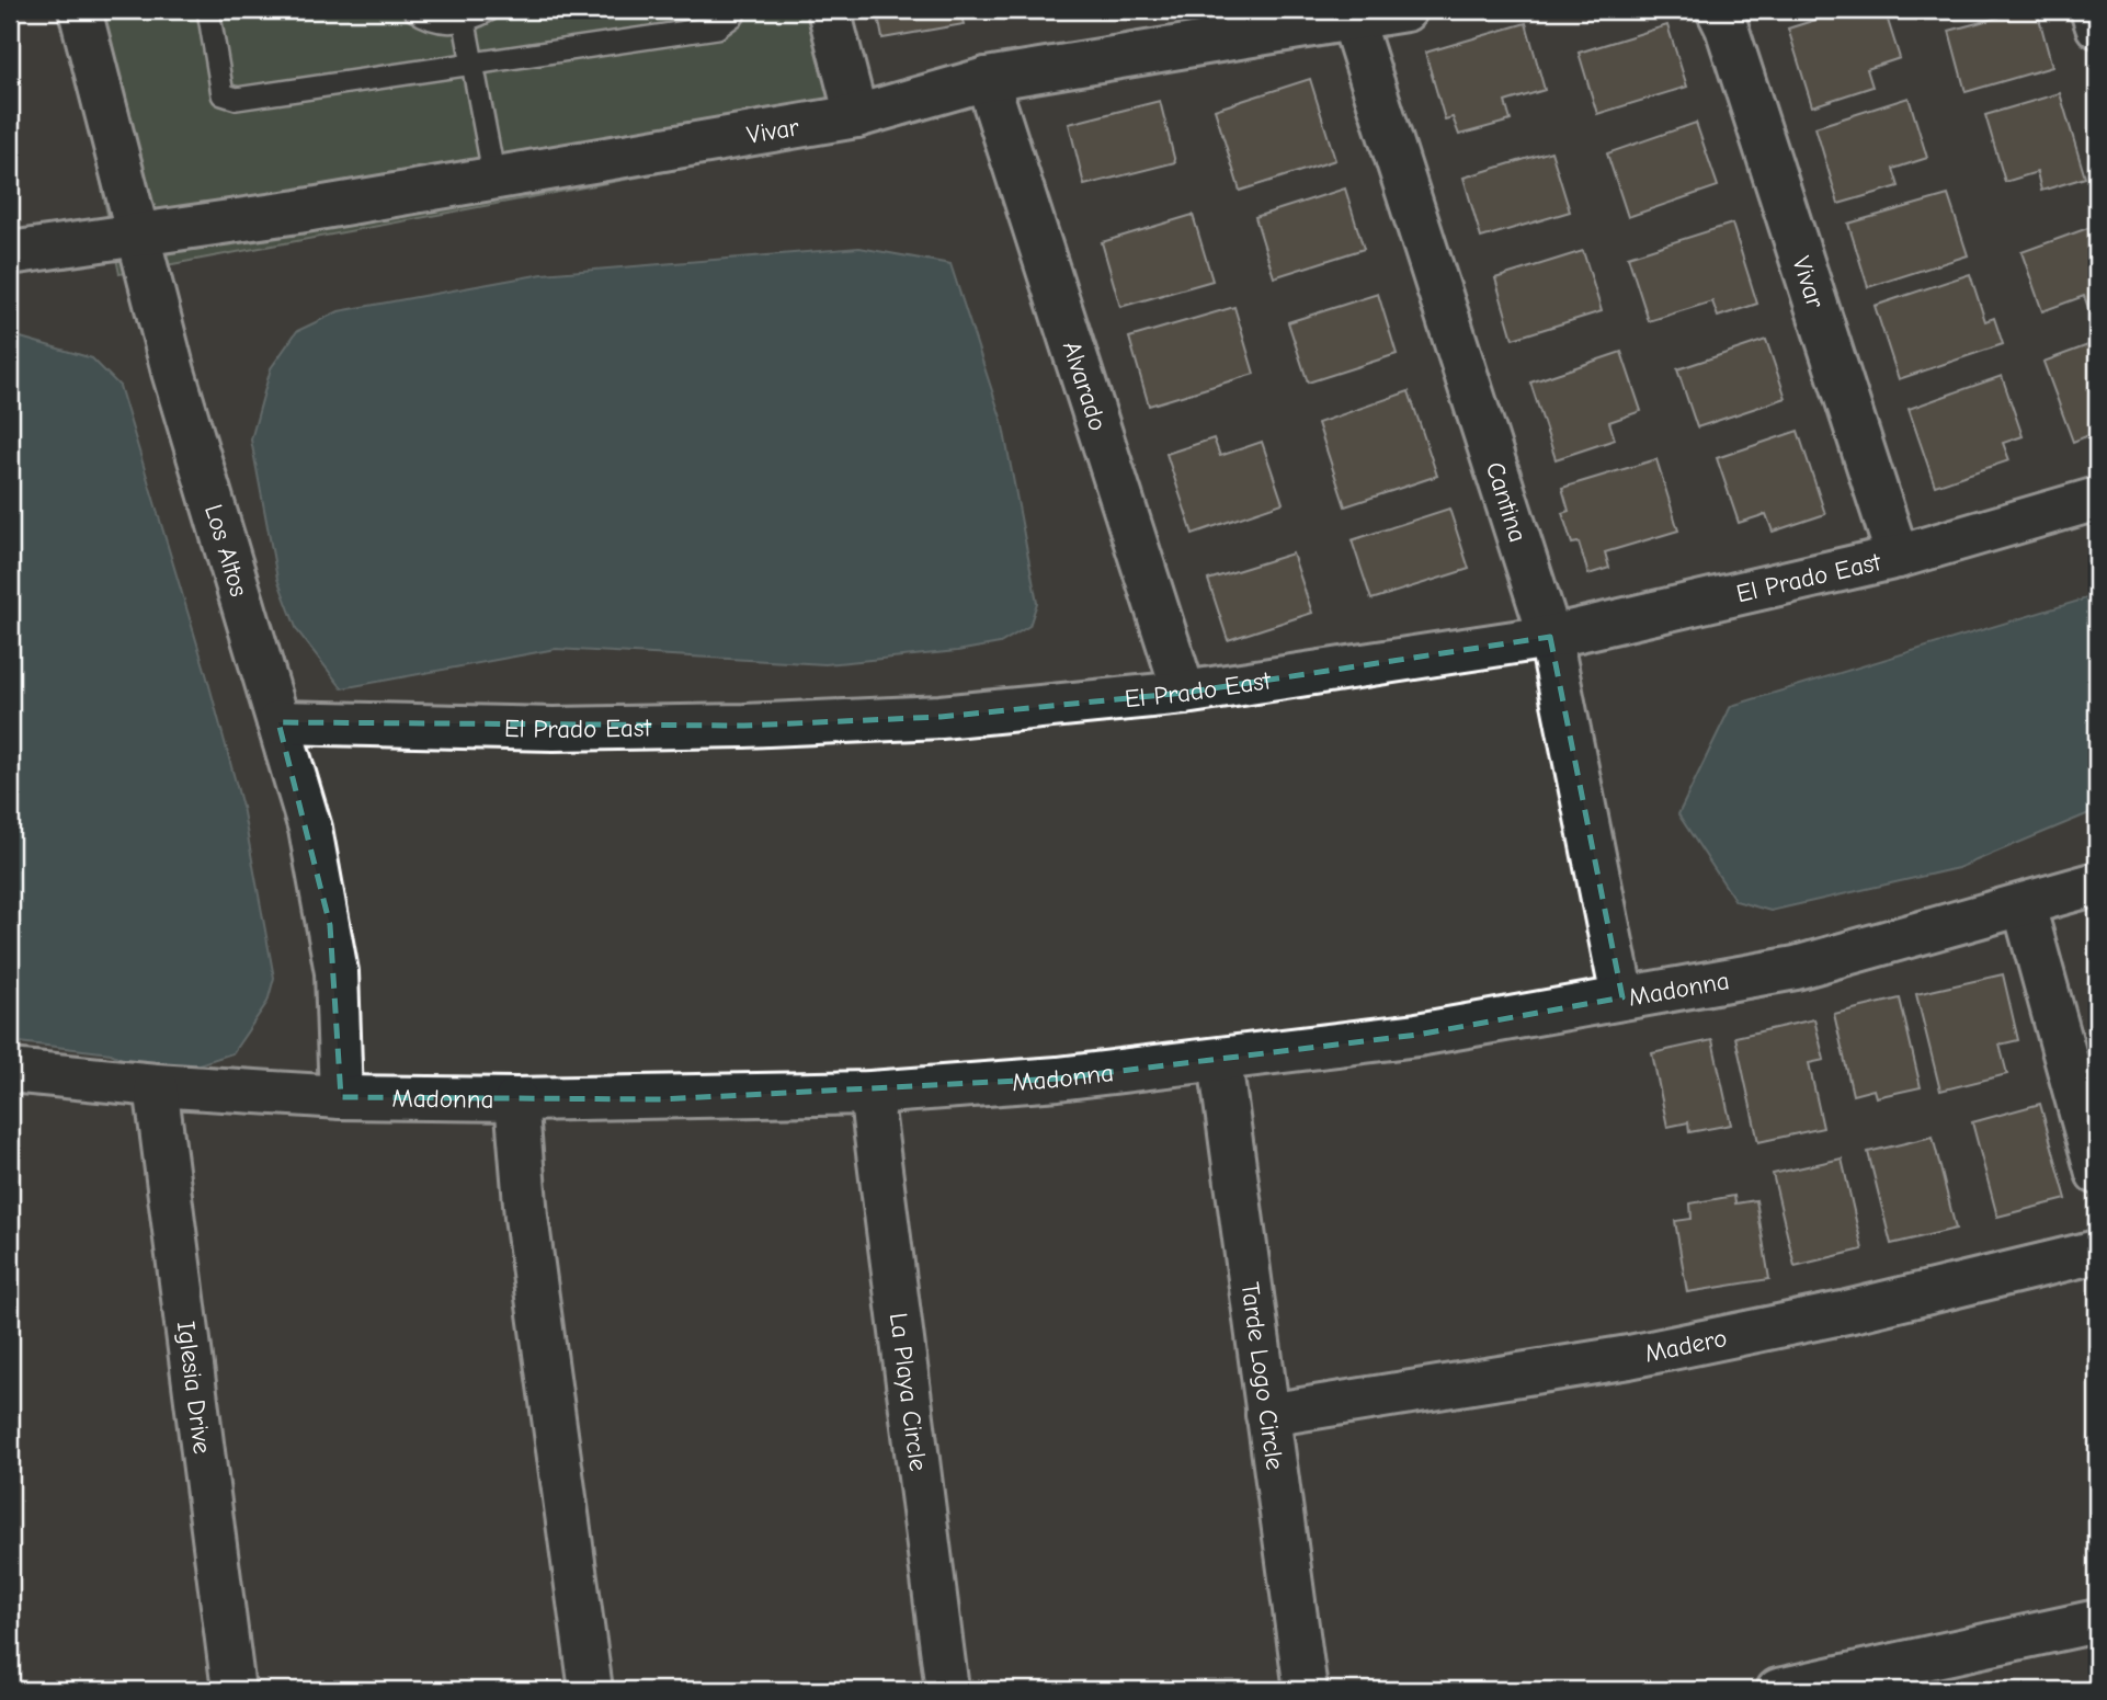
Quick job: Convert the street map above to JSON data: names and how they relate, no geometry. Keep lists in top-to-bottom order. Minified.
{"streets":{"street":["Vivar","Alvarado","Cantina","Los Altos","El Prado East","Madonna","Madero","Tarde Logo Circle","Iglesia Drive","La Playa Circle"]},"crossings":[["Vivar","Alvarado"],["Vivar","Cantina"],["Vivar","Los Altos"],["Vivar","El Prado East"],["Alvarado","El Prado East"],["Cantina","El Prado East"],["Cantina","Madonna"],["Los Altos","El Prado East"],["Los Altos","Madonna"],["Madonna","Tarde Logo Circle"],["Madonna","Iglesia Drive"],["Madonna","La Playa Circle"],["Madero","Tarde Logo Circle"]]}
